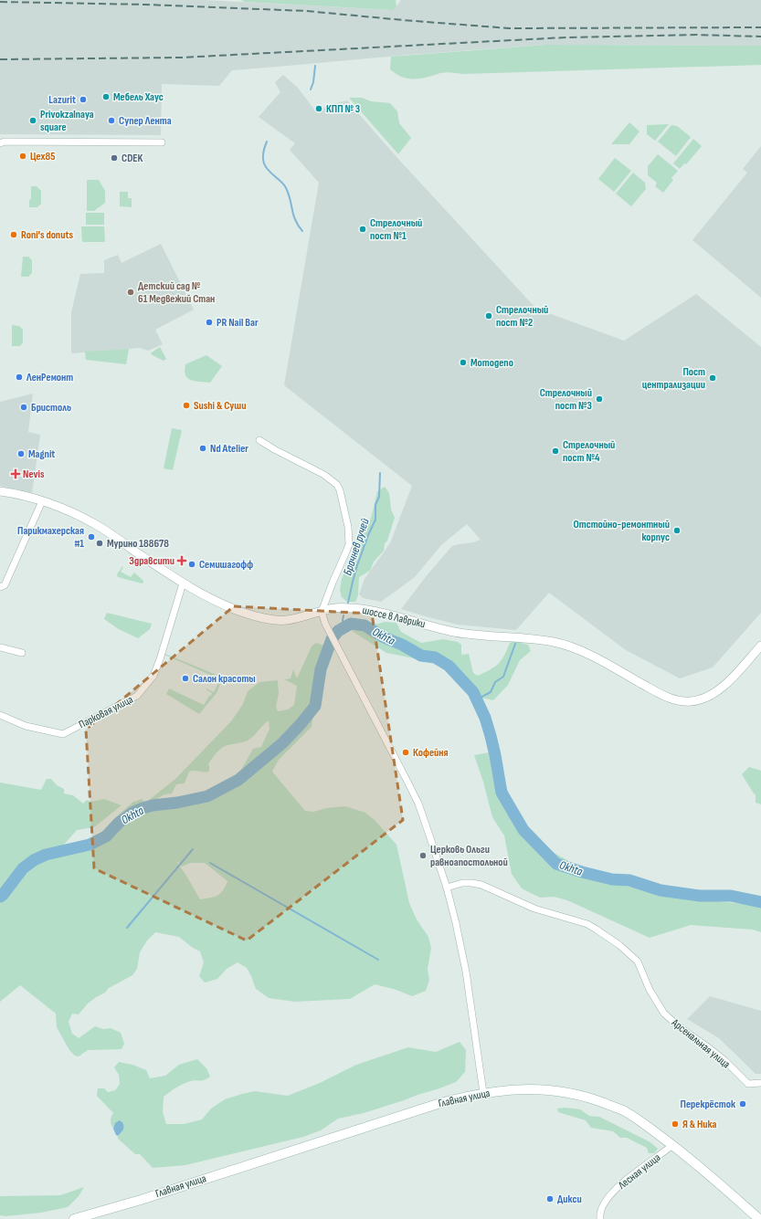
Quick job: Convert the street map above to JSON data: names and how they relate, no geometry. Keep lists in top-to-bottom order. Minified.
{"streets":{"main road":["Главная улица"],"street":["шоссе в Лаврики","Парковая улица","Арсенальная улица","Лесная улица"]},"crossings":[["шоссе в Лаврики","Парковая улица"],["Главная улица","Лесная улица"]],"water":["Брачнев ручей","Okhta"],"places":{"other":["Мебель Хаус","Lazurit","КПП № 3","Privokzalnaya square","Супер Лента","Цех85","CDEK","Стрелочный пост №1","Roni's donuts","Детский сад № 61 Медвежий Стан","Стрелочный пост №2","PR Nail Bar","Мотодепо","ЛенРемонт","Пост централизации","Стрелочный пост №3","Sushi & Суши","Бристоль","Nd Atelier","Стрелочный пост №4","Magnit","Отстойно-ремонтный корпус","Парикмахерская #1","Мурино 188678","Семишагофф","Салон красоты","Кофейня","Церковь Ольги равноапостольной","Перекрёсток","Я & Ника","Дикси"],"health":["Nevis","Здравсити"]}}
